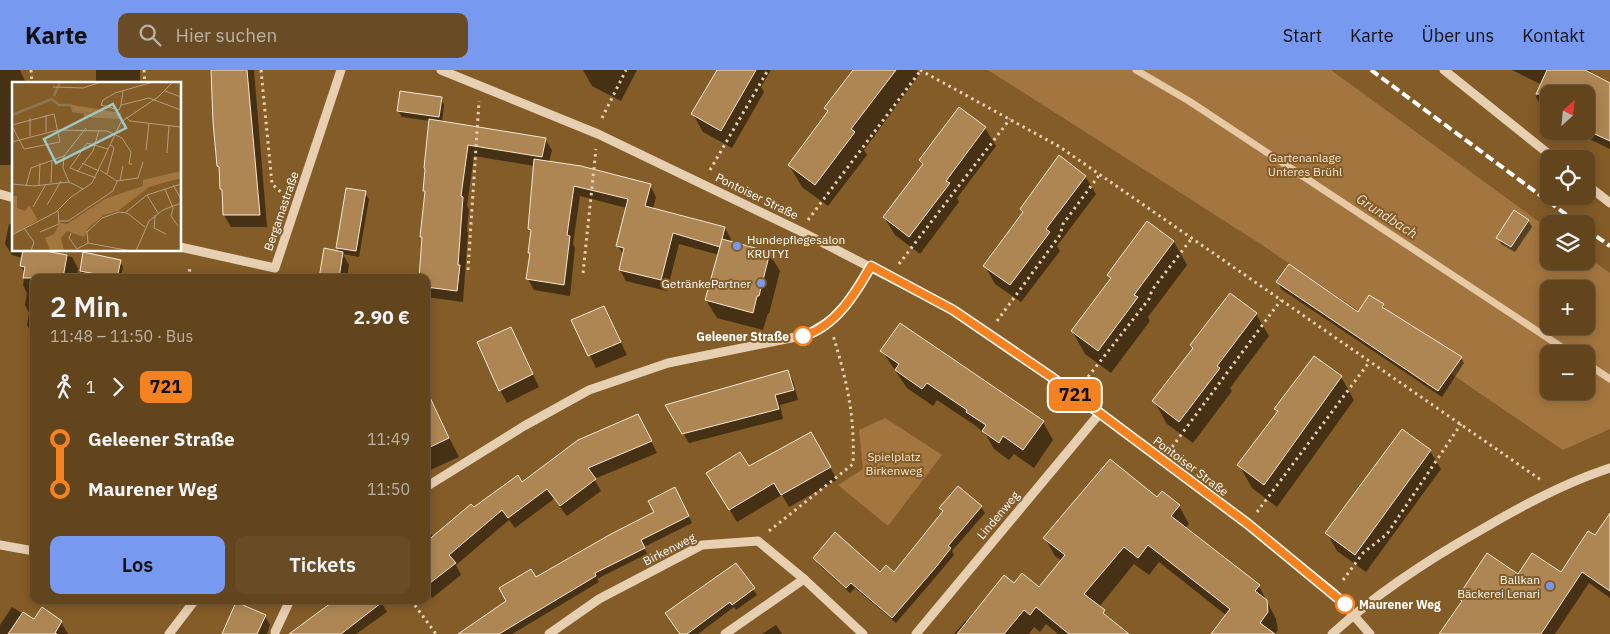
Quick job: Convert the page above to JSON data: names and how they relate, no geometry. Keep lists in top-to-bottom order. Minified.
{"streets":{"street":["Pontoiser Straße","Bergamastraße","Lindenweg","Birkenweg"]},"crossings":[["Pontoiser Straße","Lindenweg"]],"water":["Grundbach"],"parks":["Gartenanlage Unteres Brühl","Spielplatz Birkenweg"],"places":["Hundepflegesalon KRUTYI","GetränkePartner","Geleener Straße","Ballkan Bäckerei Lenari","Maurener Weg"],"lines":["bus line 721"],"north":"top right","page":{"header":"Karte","search":"Hier suchen","nav":["Start","Karte","Über uns","Kontakt"],"on_map":"721","map_buttons":["+","−"],"heading":["2 Min.","11:48 – 11:50 · Bus","2.90 €"],"legs":["1","721"],"list":[{"name":"Geleener Straße","value":"11:49"},{"name":"Maurener Weg","value":"11:50"}],"buttons":["Los","Tickets"]}}
